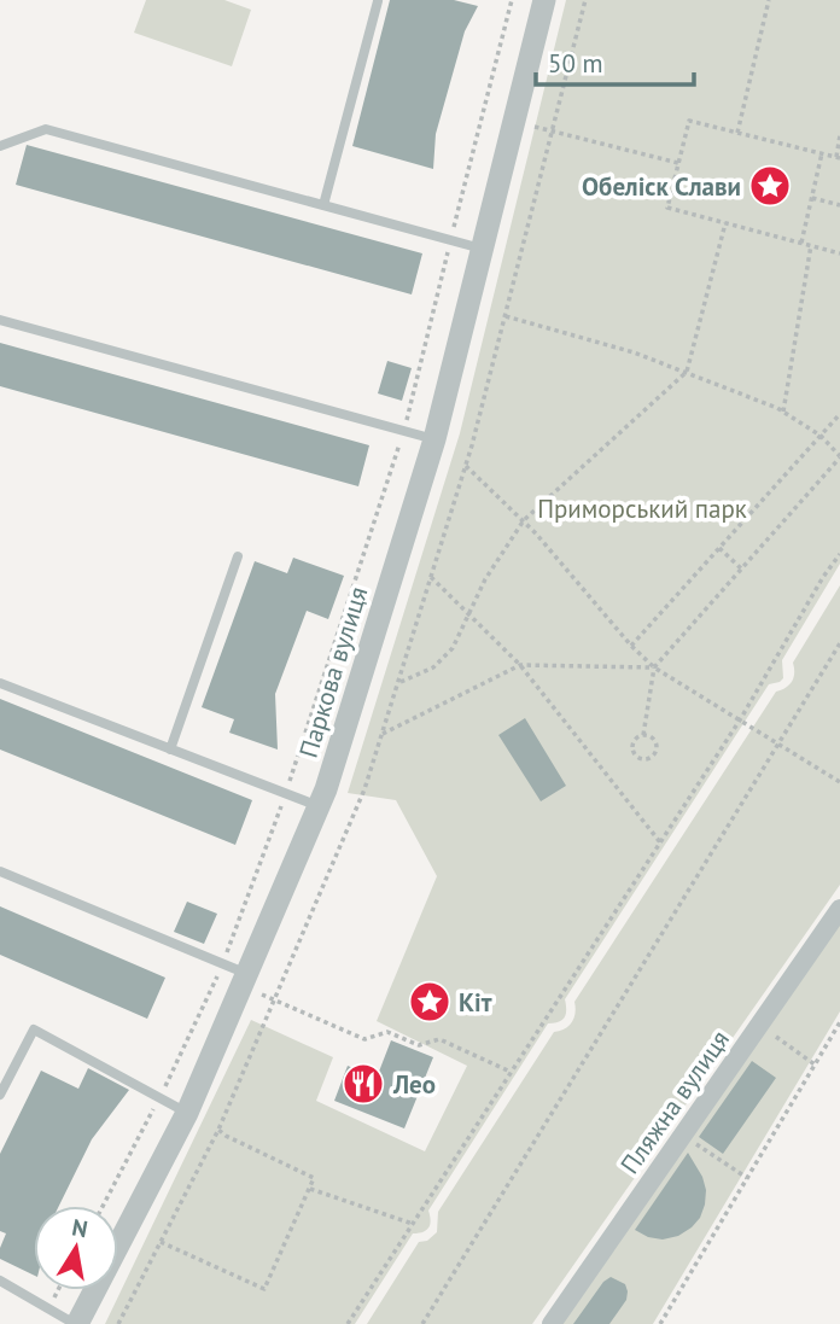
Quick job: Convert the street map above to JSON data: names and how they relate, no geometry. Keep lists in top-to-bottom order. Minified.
{"streets":{"street":["Паркова вулиця","Пляжна вулиця"]},"parks":["Приморський парк"],"places":{"place":["Обеліск Cлави","Кіт"],"restaurant":["Лео"]},"scale_bar":"50 m","north":"top"}
